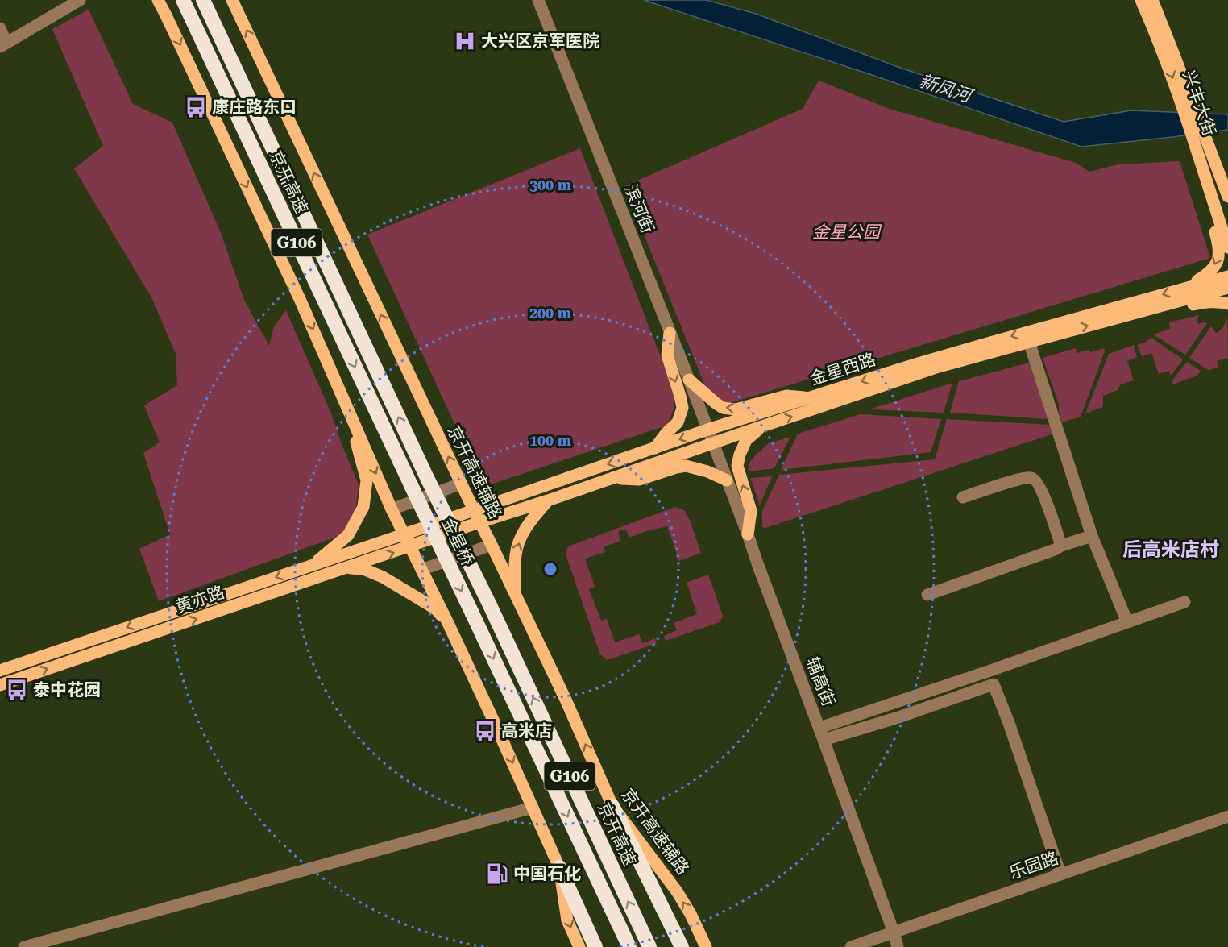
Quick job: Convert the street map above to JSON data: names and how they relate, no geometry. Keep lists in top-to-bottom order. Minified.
{"streets":{"highway":["京开高速","G106","金星桥"],"main road":["兴丰大街","金星西路","京开高速辅路","黄亦路"],"street":["滨河街","辅高街","乐园路"]},"crossings":[["京开高速","金星桥"],["滨河街","金星西路"],["滨河街","辅高街"],["金星西路","京开高速辅路"],["金星西路","黄亦路"],["金星西路","辅高街"],["辅高街","乐园路"]],"districts":["后高米店村"],"water":["新凤河"],"parks":["金星公园"],"places":{"hospital":["大兴区京军医院"],"bus stop":["康庄路东口","泰中花园","高米店"],"fuel station":["中国石化"]},"rings":["300 m","200 m","100 m"]}
